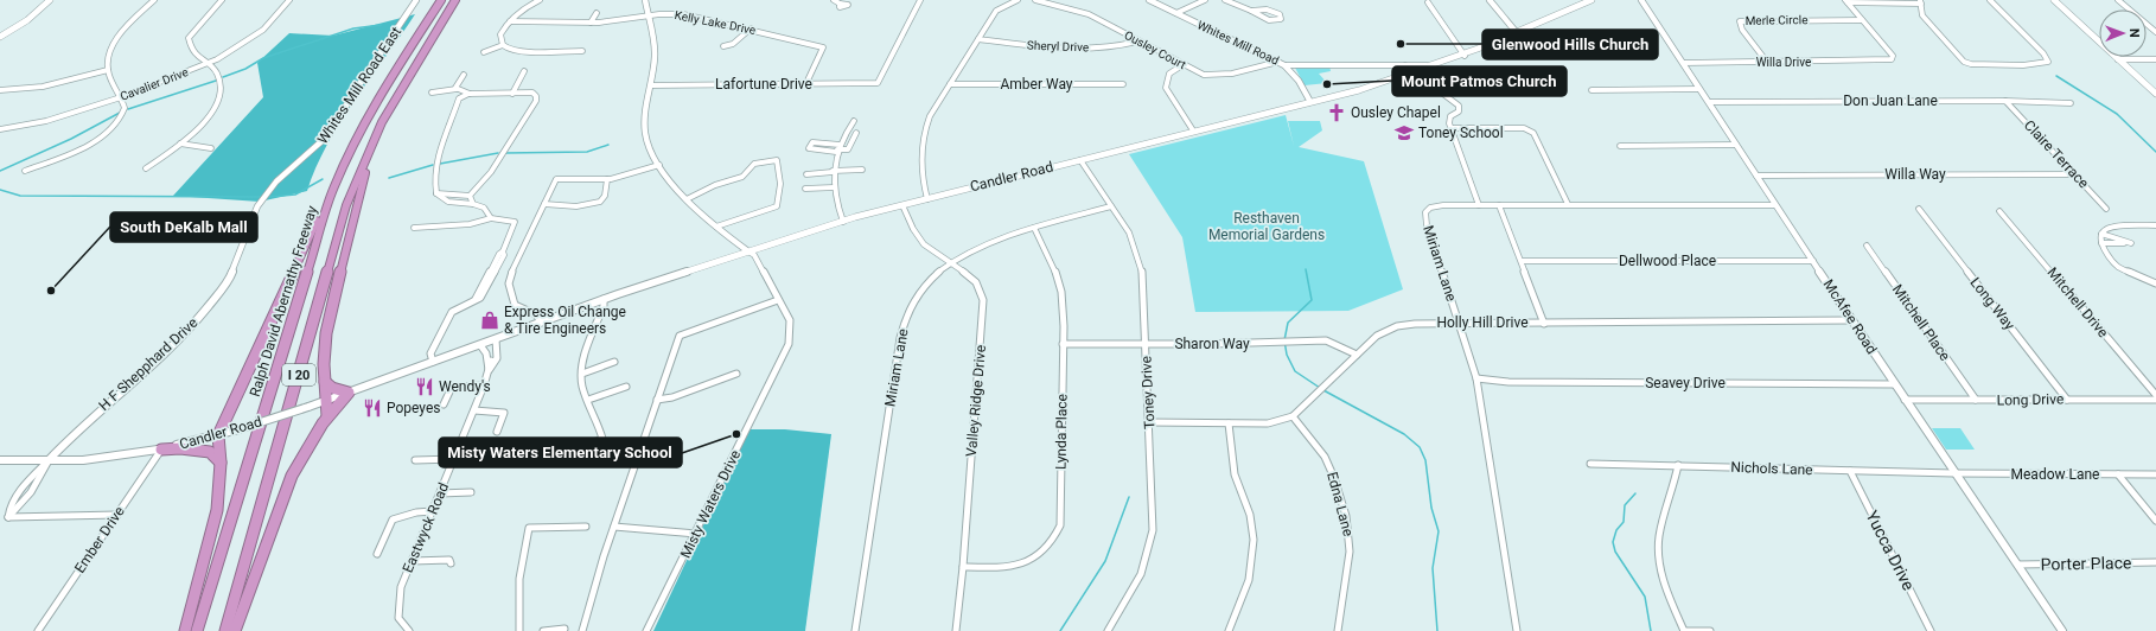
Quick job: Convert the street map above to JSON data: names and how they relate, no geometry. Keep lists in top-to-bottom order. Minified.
{"streets":{"highway":["Ralph David Abernathy Freeway","I 20"],"main road":["Candler Road"],"street":["Merle Circle","Kelly Lake Drive","Whites Mill Road","Sheryl Drive","Ousley Court","Willa Drive","Cavalier Drive","Lafortune Drive","Amber Way","Whites Mill Road East","Don Juan Lane","Claire Terrace","Willa Way","Dellwood Place","Miriam Lane","Mitchell Drive","Long Way","McAfee Road","Holly Hill Drive","Mitchell Place","Sharon Way","H F Shepphard Drive","Seavey Drive","Toney Drive","Long Drive","Valley Ridge Drive","Lynda Place","Nichols Lane","Meadow Lane","Misty Waters Drive","Edna Lane","Eastwyck Road","Ember Drive","Yucca Drive","Porter Place"]},"crossings":[["Merle Circle","Willa Drive"],["Kelly Lake Drive","Lafortune Drive"],["Whites Mill Road","Ousley Court"],["Whites Mill Road","Candler Road"],["Sheryl Drive","Ousley Court"],["Willa Drive","McAfee Road"],["Whites Mill Road East","H F Shepphard Drive"],["Don Juan Lane","Claire Terrace"],["Don Juan Lane","McAfee Road"],["Claire Terrace","Willa Way"],["Willa Way","McAfee Road"],["Candler Road","H F Shepphard Drive"],["Candler Road","Toney Drive"],["Candler Road","Valley Ridge Drive"],["Candler Road","Misty Waters Drive"],["Candler Road","Eastwyck Road"],["Candler Road","Ember Drive"],["Dellwood Place","McAfee Road"],["Miriam Lane","McAfee Road"],["Miriam Lane","Holly Hill Drive"],["Miriam Lane","Seavey Drive"],["Miriam Lane","Toney Drive"],["Miriam Lane","Valley Ridge Drive"],["Miriam Lane","Lynda Place"],["Long Way","Long Drive"],["McAfee Road","Holly Hill Drive"],["McAfee Road","Seavey Drive"],["McAfee Road","Long Drive"],["McAfee Road","Nichols Lane"],["McAfee Road","Meadow Lane"],["McAfee Road","Porter Place"],["Holly Hill Drive","Sharon Way"],["Holly Hill Drive","Toney Drive"],["Holly Hill Drive","Edna Lane"],["Mitchell Place","Long Drive"],["Sharon Way","Toney Drive"],["Sharon Way","Lynda Place"],["Valley Ridge Drive","Lynda Place"],["Nichols Lane","Meadow Lane"],["Nichols Lane","Yucca Drive"]],"parks":["Resthaven Memorial Gardens"],"places":{"other":["Glenwood Hills Church","Mount Patmos Church","South DeKalb Mall","Misty Waters Elementary School"],"church":["Ousley Chapel"],"school or university":["Toney School"],"shop":["Express Oil Change & Tire Engineers"],"restaurant":["Wendy's","Popeyes"]},"north":"right"}
